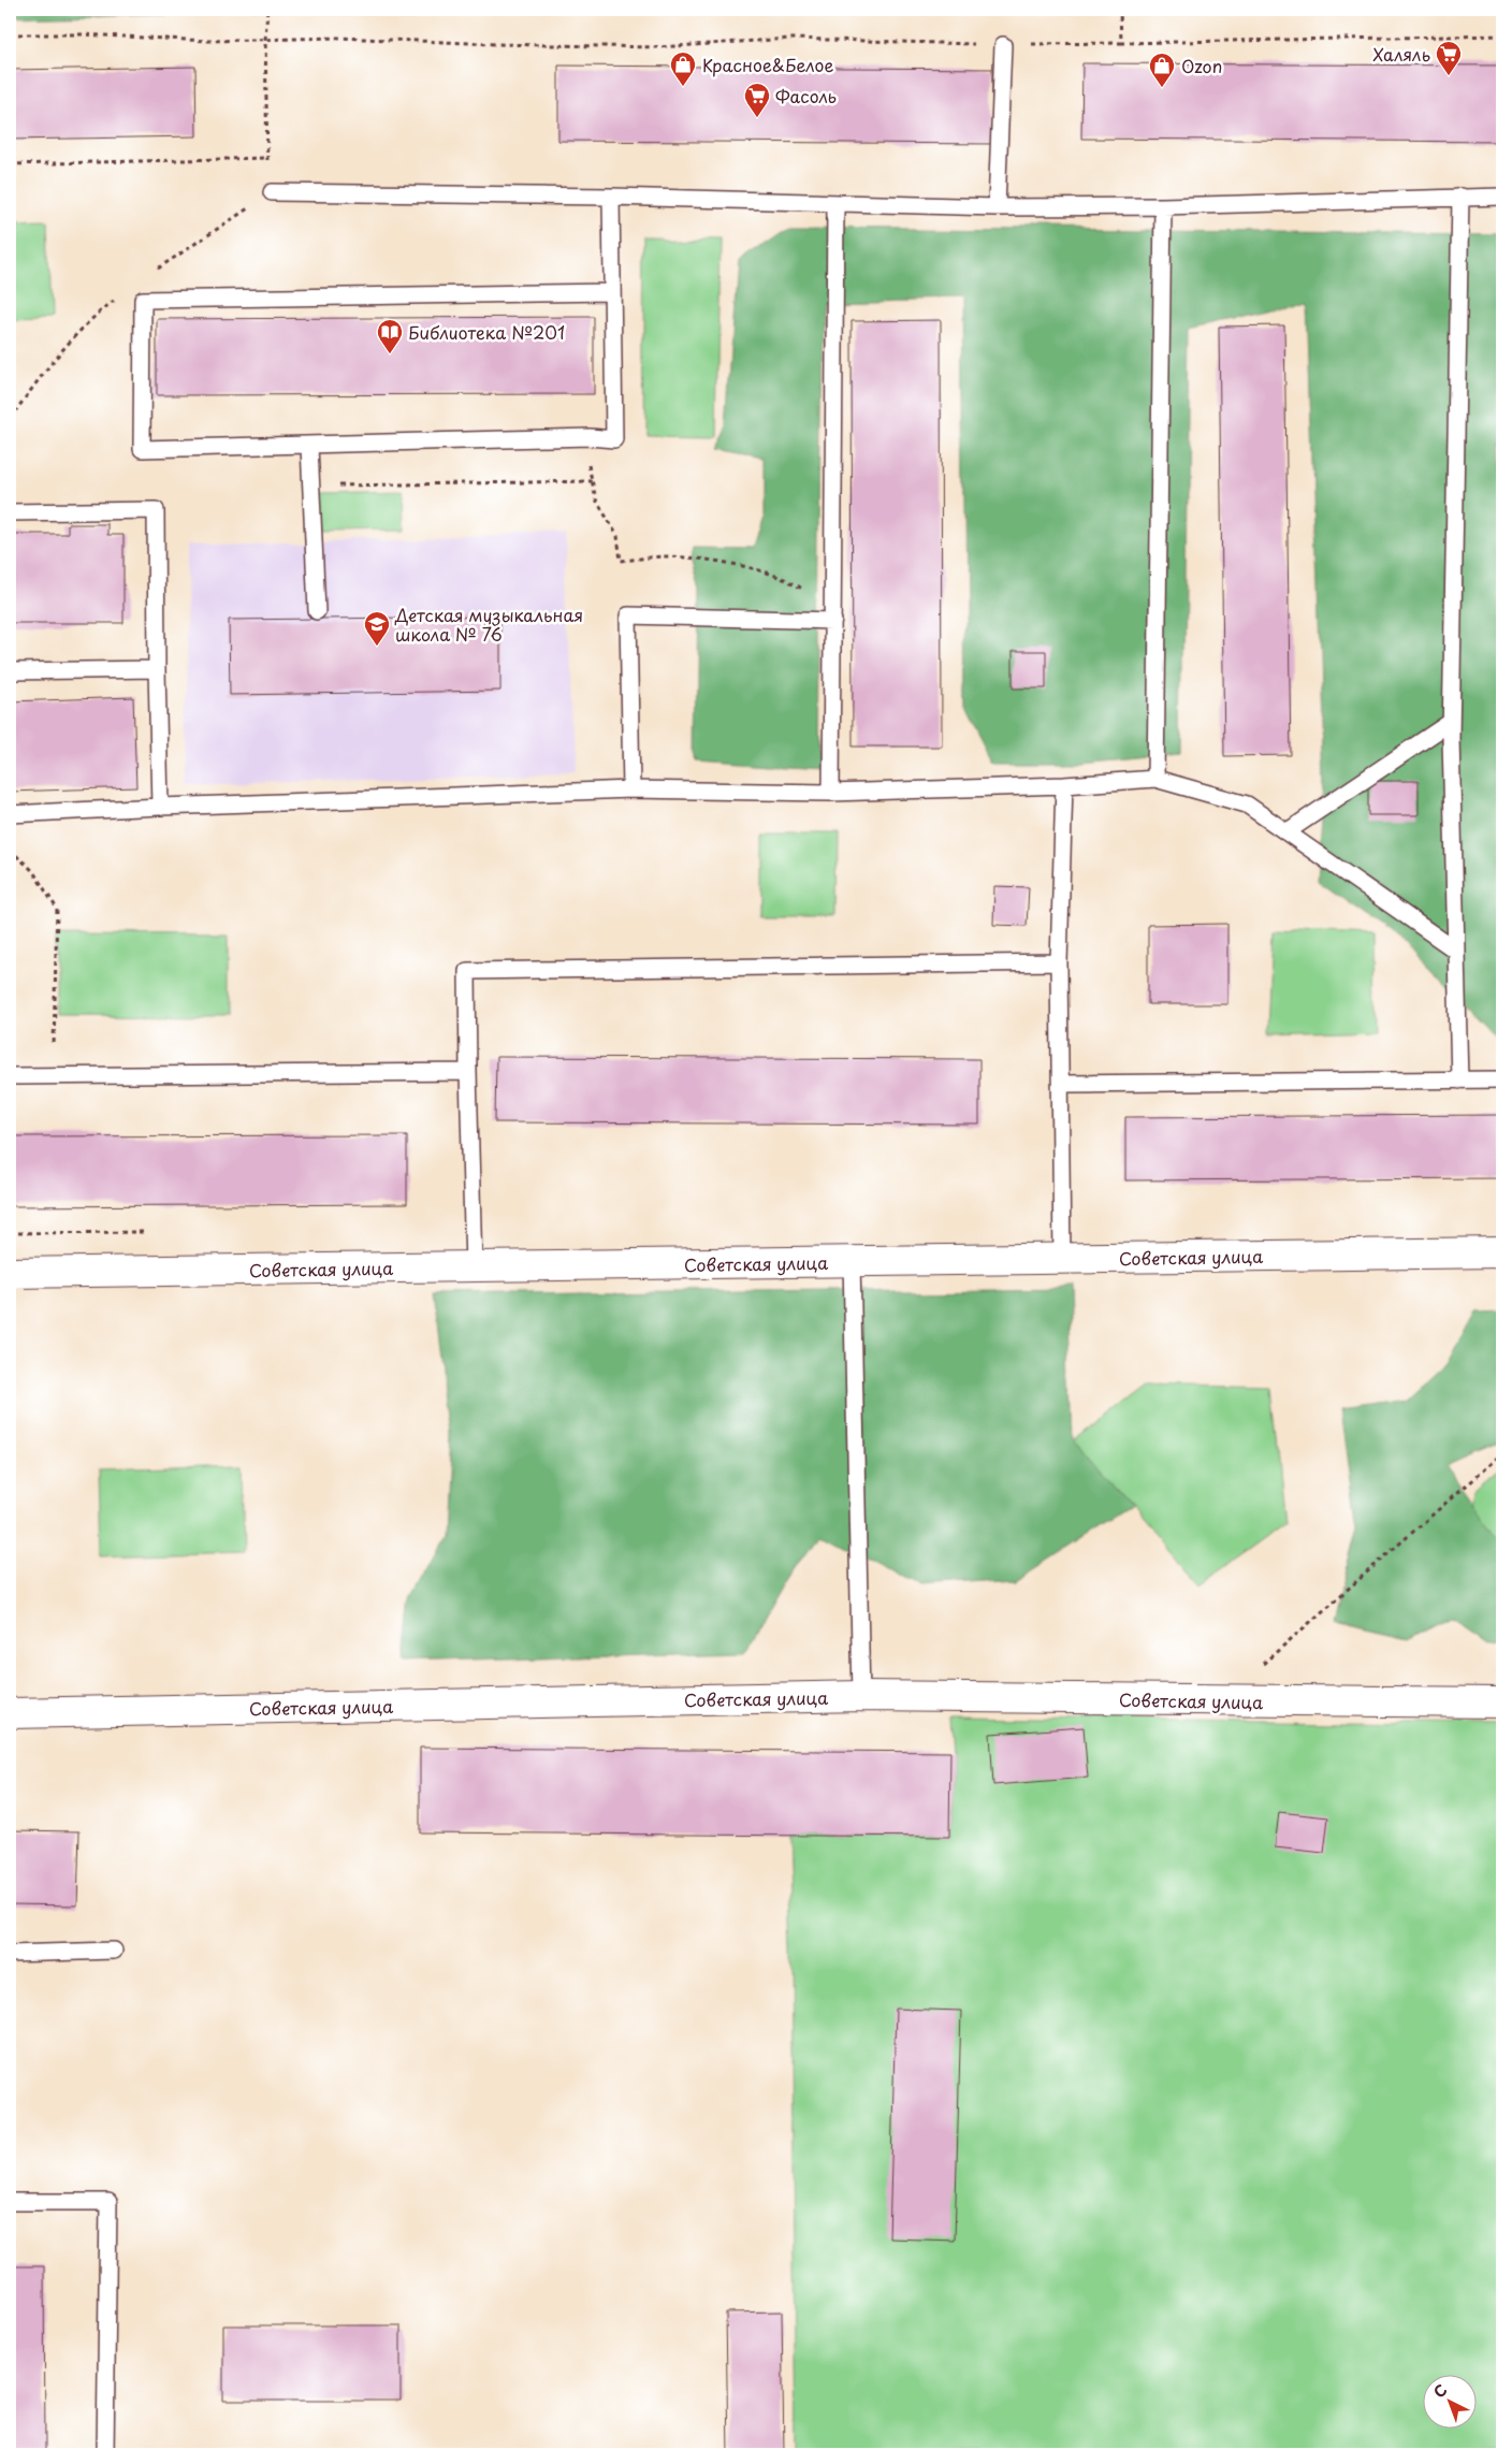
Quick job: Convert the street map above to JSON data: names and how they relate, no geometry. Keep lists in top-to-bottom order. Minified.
{"streets":{"street":["Советская улица"]},"places":{"supermarket":["Халяль","Фасоль"],"shop":["Красное&Белое","Ozon"],"library":["Библиотека №201"],"school or university":["Детская музыкальная школа № 76"]},"north":"top left"}
